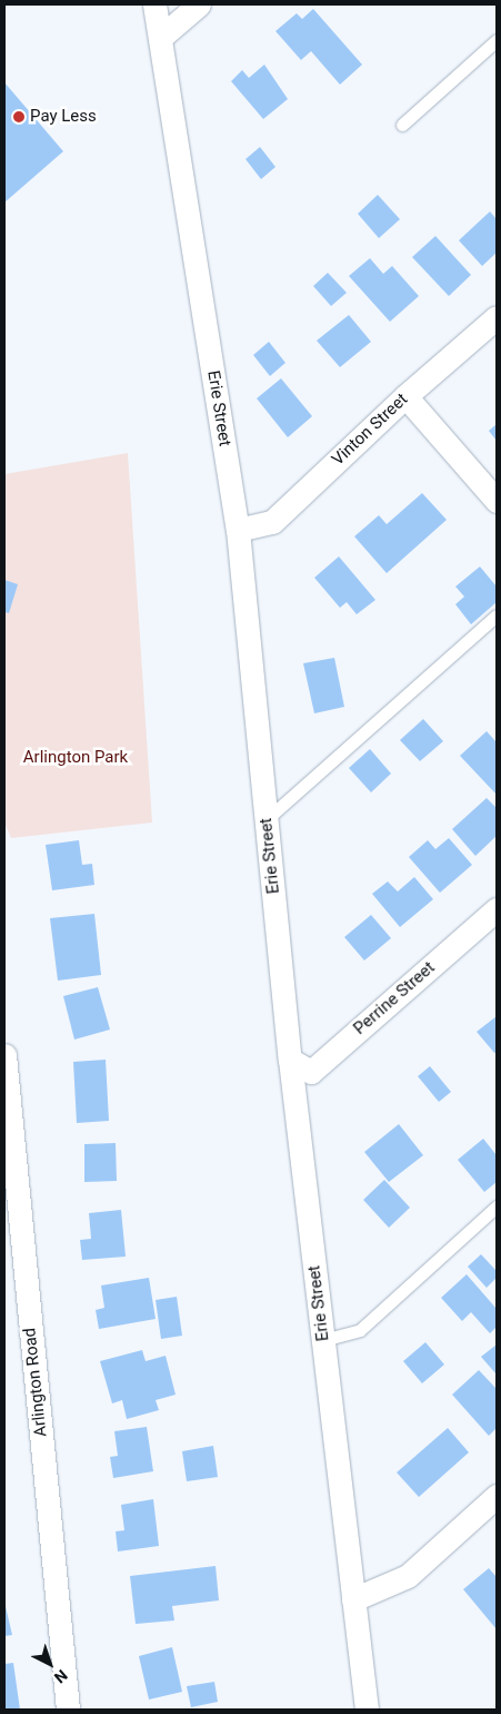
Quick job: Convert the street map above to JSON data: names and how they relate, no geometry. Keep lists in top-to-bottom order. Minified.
{"streets":{"street":["Erie Street","Vinton Street","Perrine Street","Arlington Road"]},"crossings":[["Erie Street","Vinton Street"],["Erie Street","Perrine Street"]],"parks":["Arlington Park"],"places":["Pay Less"],"north":"bottom right"}
